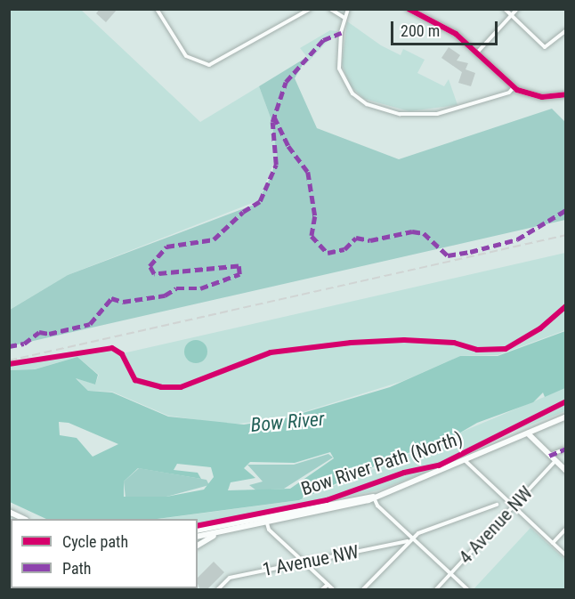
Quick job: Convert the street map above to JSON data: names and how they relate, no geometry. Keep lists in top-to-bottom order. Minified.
{"streets":{"street":["4 Avenue NW","1 Avenue NW"],"cycle path":["Bow River Path (North)"]},"water":["Bow River"],"legend":["Cycle path","Path"],"scale_bar":"200 m"}
